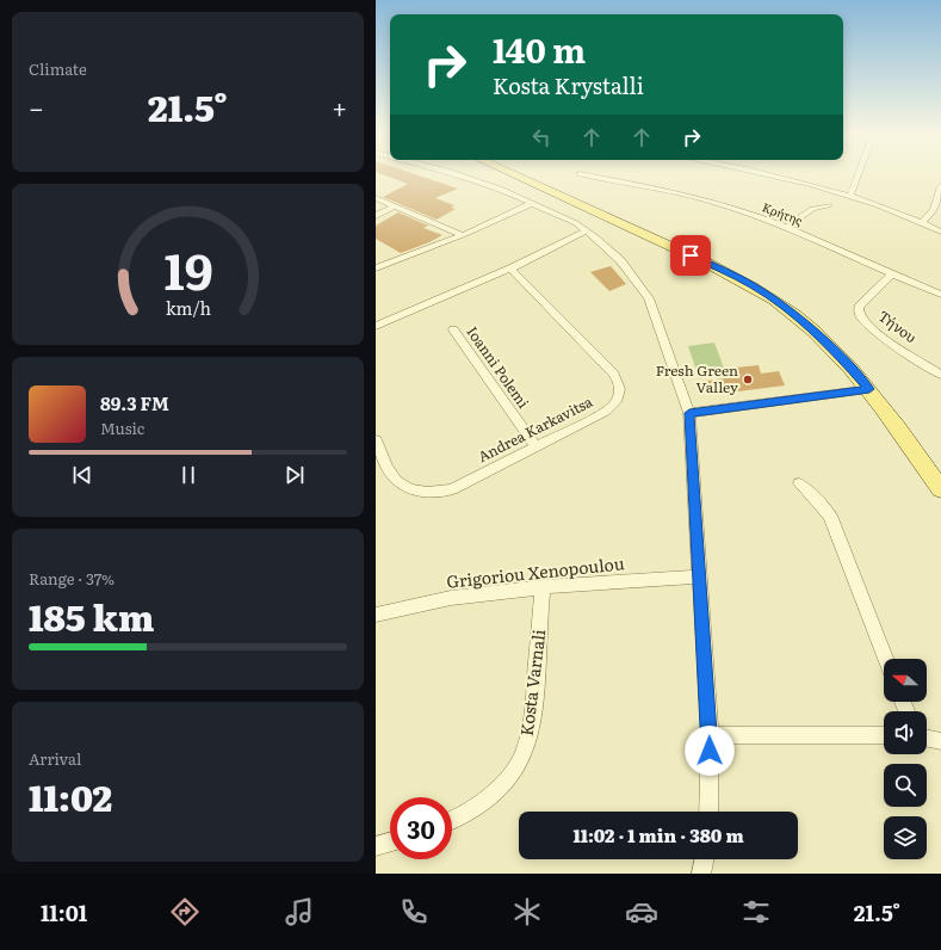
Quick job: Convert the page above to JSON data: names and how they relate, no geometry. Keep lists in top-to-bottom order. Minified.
{"streets":{"street":["Κρήτης","Τήνου","Ioanni Polemi","Andrea Karkavitsa","Grigoriou Xenopoulou","Kosta Varnali"]},"crossings":[["Κρήτης","Τήνου"],["Ioanni Polemi","Andrea Karkavitsa"],["Grigoriou Xenopoulou","Kosta Varnali"]],"places":["Fresh Green Valley"],"north":"left","page":{"tile":["Climate",["Range · 37%","185 km"],["Arrival","11:02"]],"turn":["140 m","Kosta Krystalli"],"heat":["−","21.5°","+"],"song":["89.3 FM","Music"],"limit":"30","trip":"11:02 · 1 min · 380 m","tabs":["11:01","21.5°"],"gauge":["19","km/h"]}}
